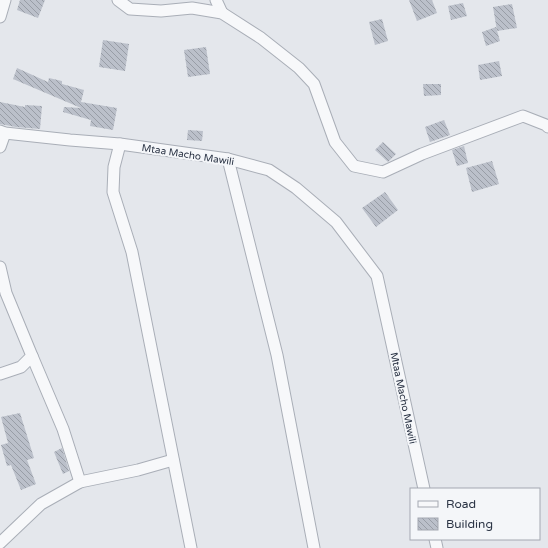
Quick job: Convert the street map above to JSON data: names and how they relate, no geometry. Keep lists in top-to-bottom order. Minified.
{"streets":{"street":["Mtaa Macho Mawili"]},"legend":["Road","Building"]}
